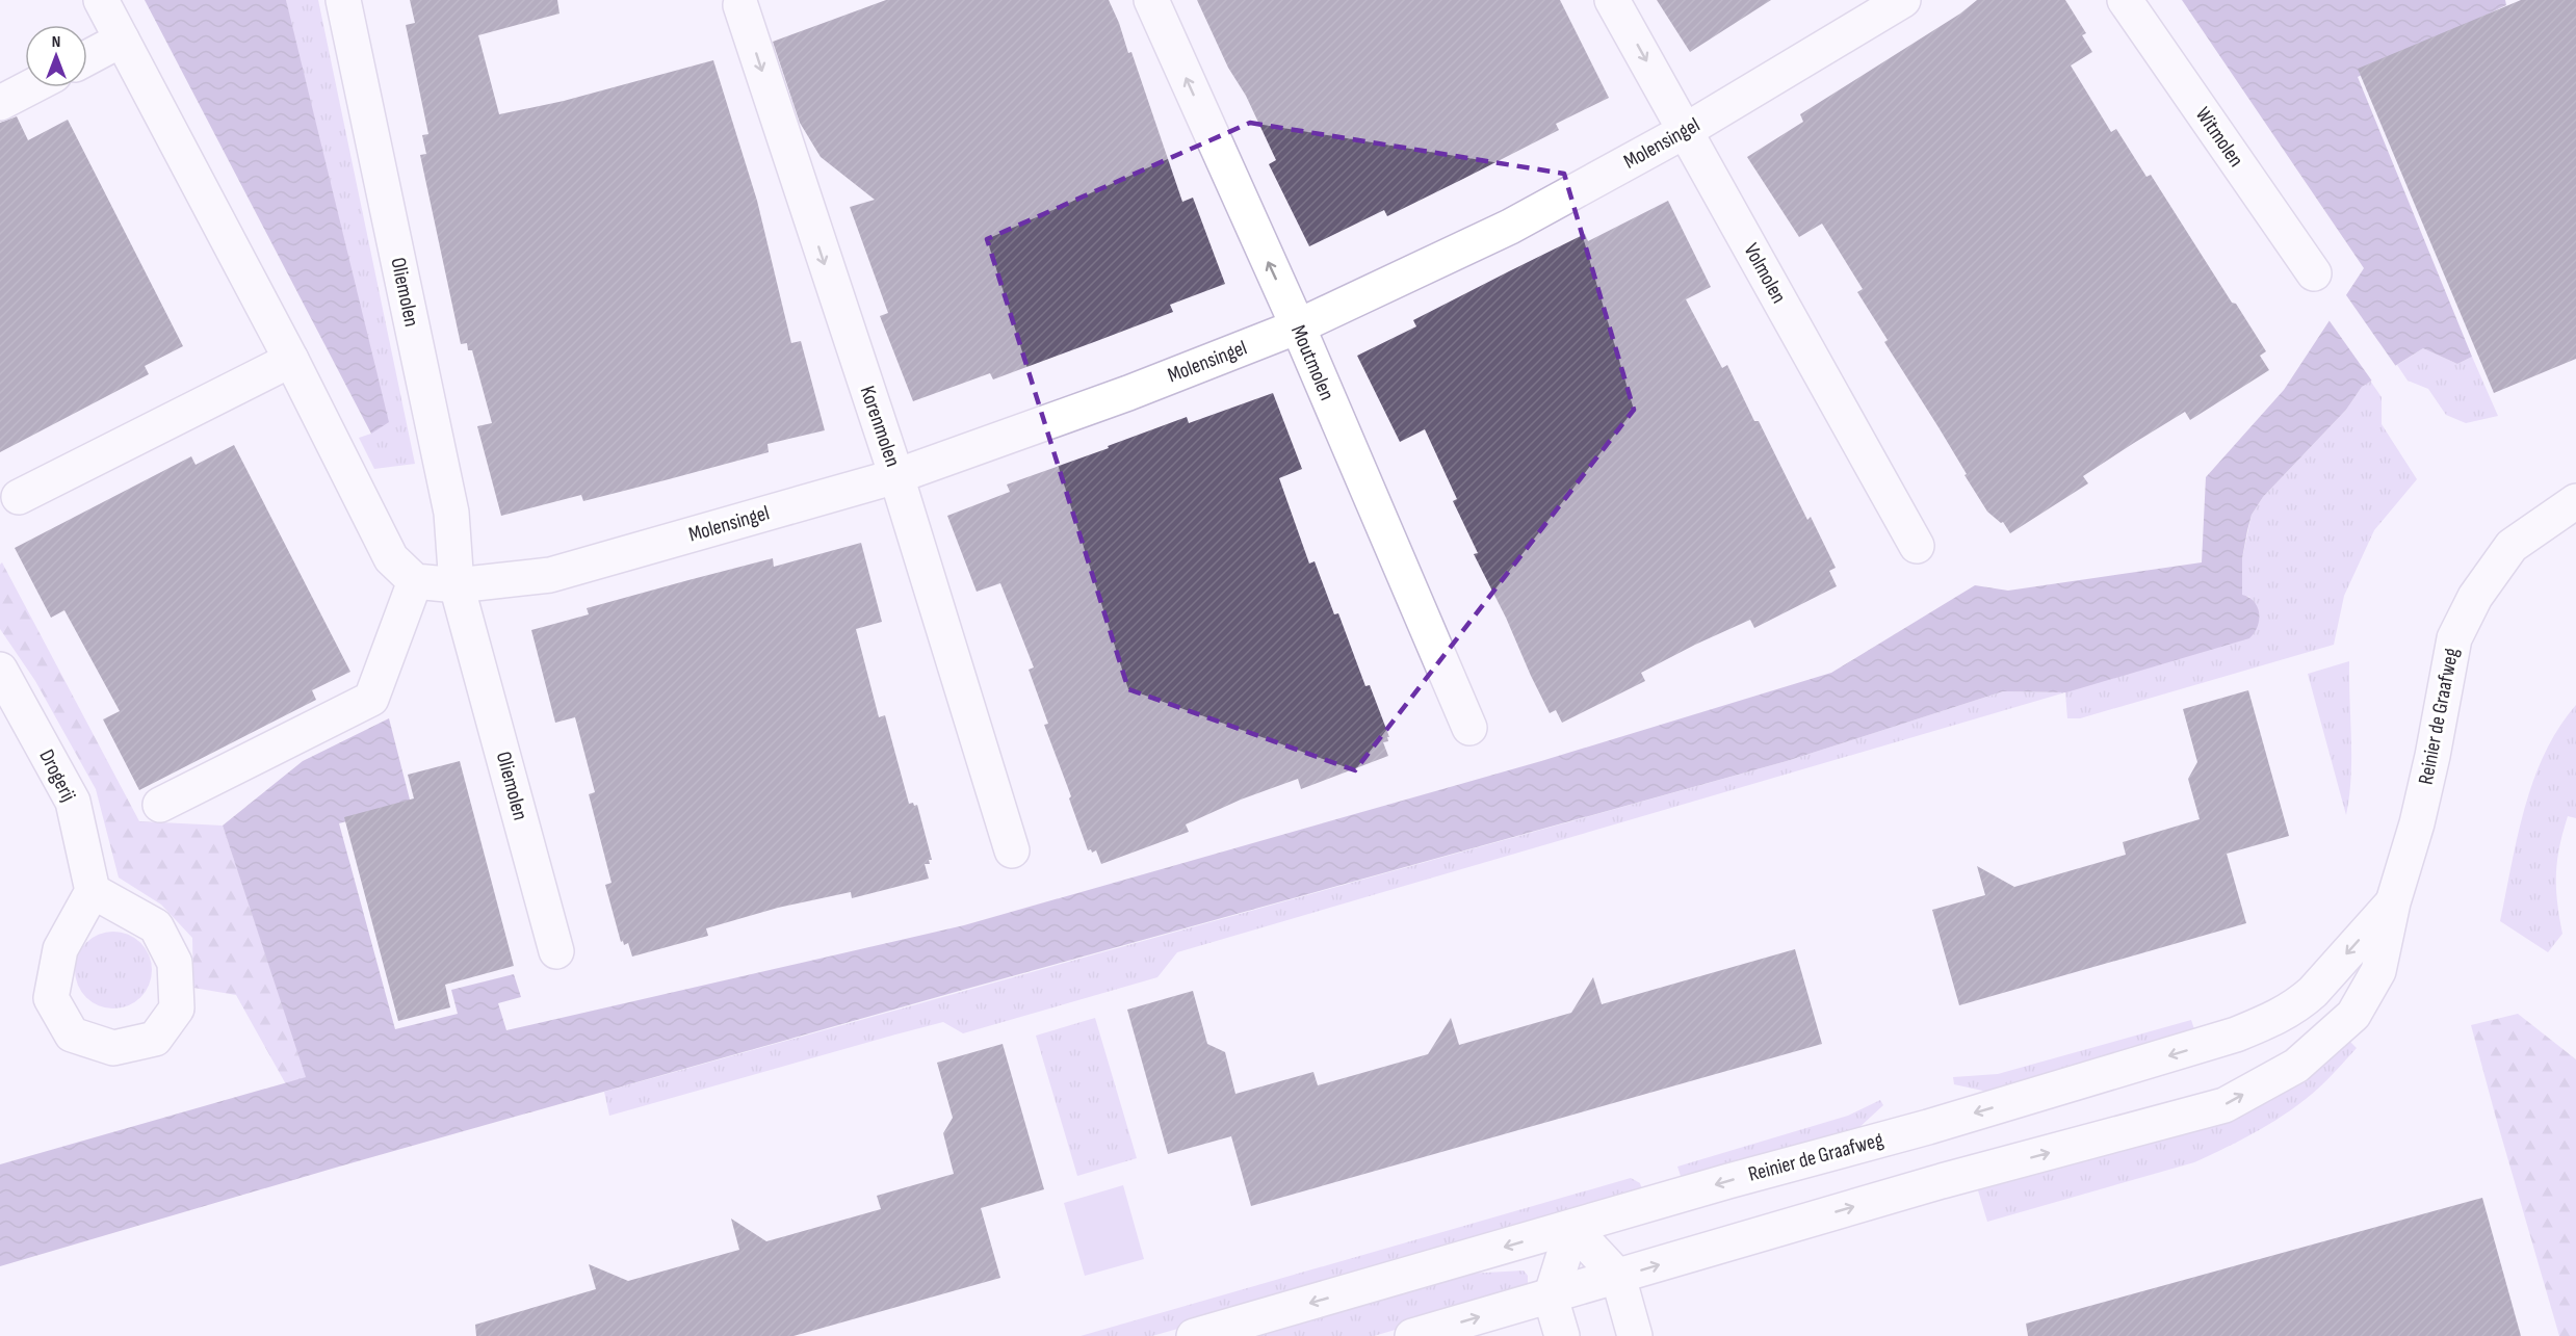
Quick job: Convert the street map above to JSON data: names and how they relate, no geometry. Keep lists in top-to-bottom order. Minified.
{"streets":{"street":["Witmolen","Molensingel","Volmolen","Oliemolen","Moutmolen","Korenmolen","Reinier de Graafweg","Drogerij"]},"crossings":[["Molensingel","Volmolen"],["Molensingel","Oliemolen"],["Molensingel","Moutmolen"],["Molensingel","Korenmolen"]],"one_way":["Moutmolen","Korenmolen"],"north":"top"}
